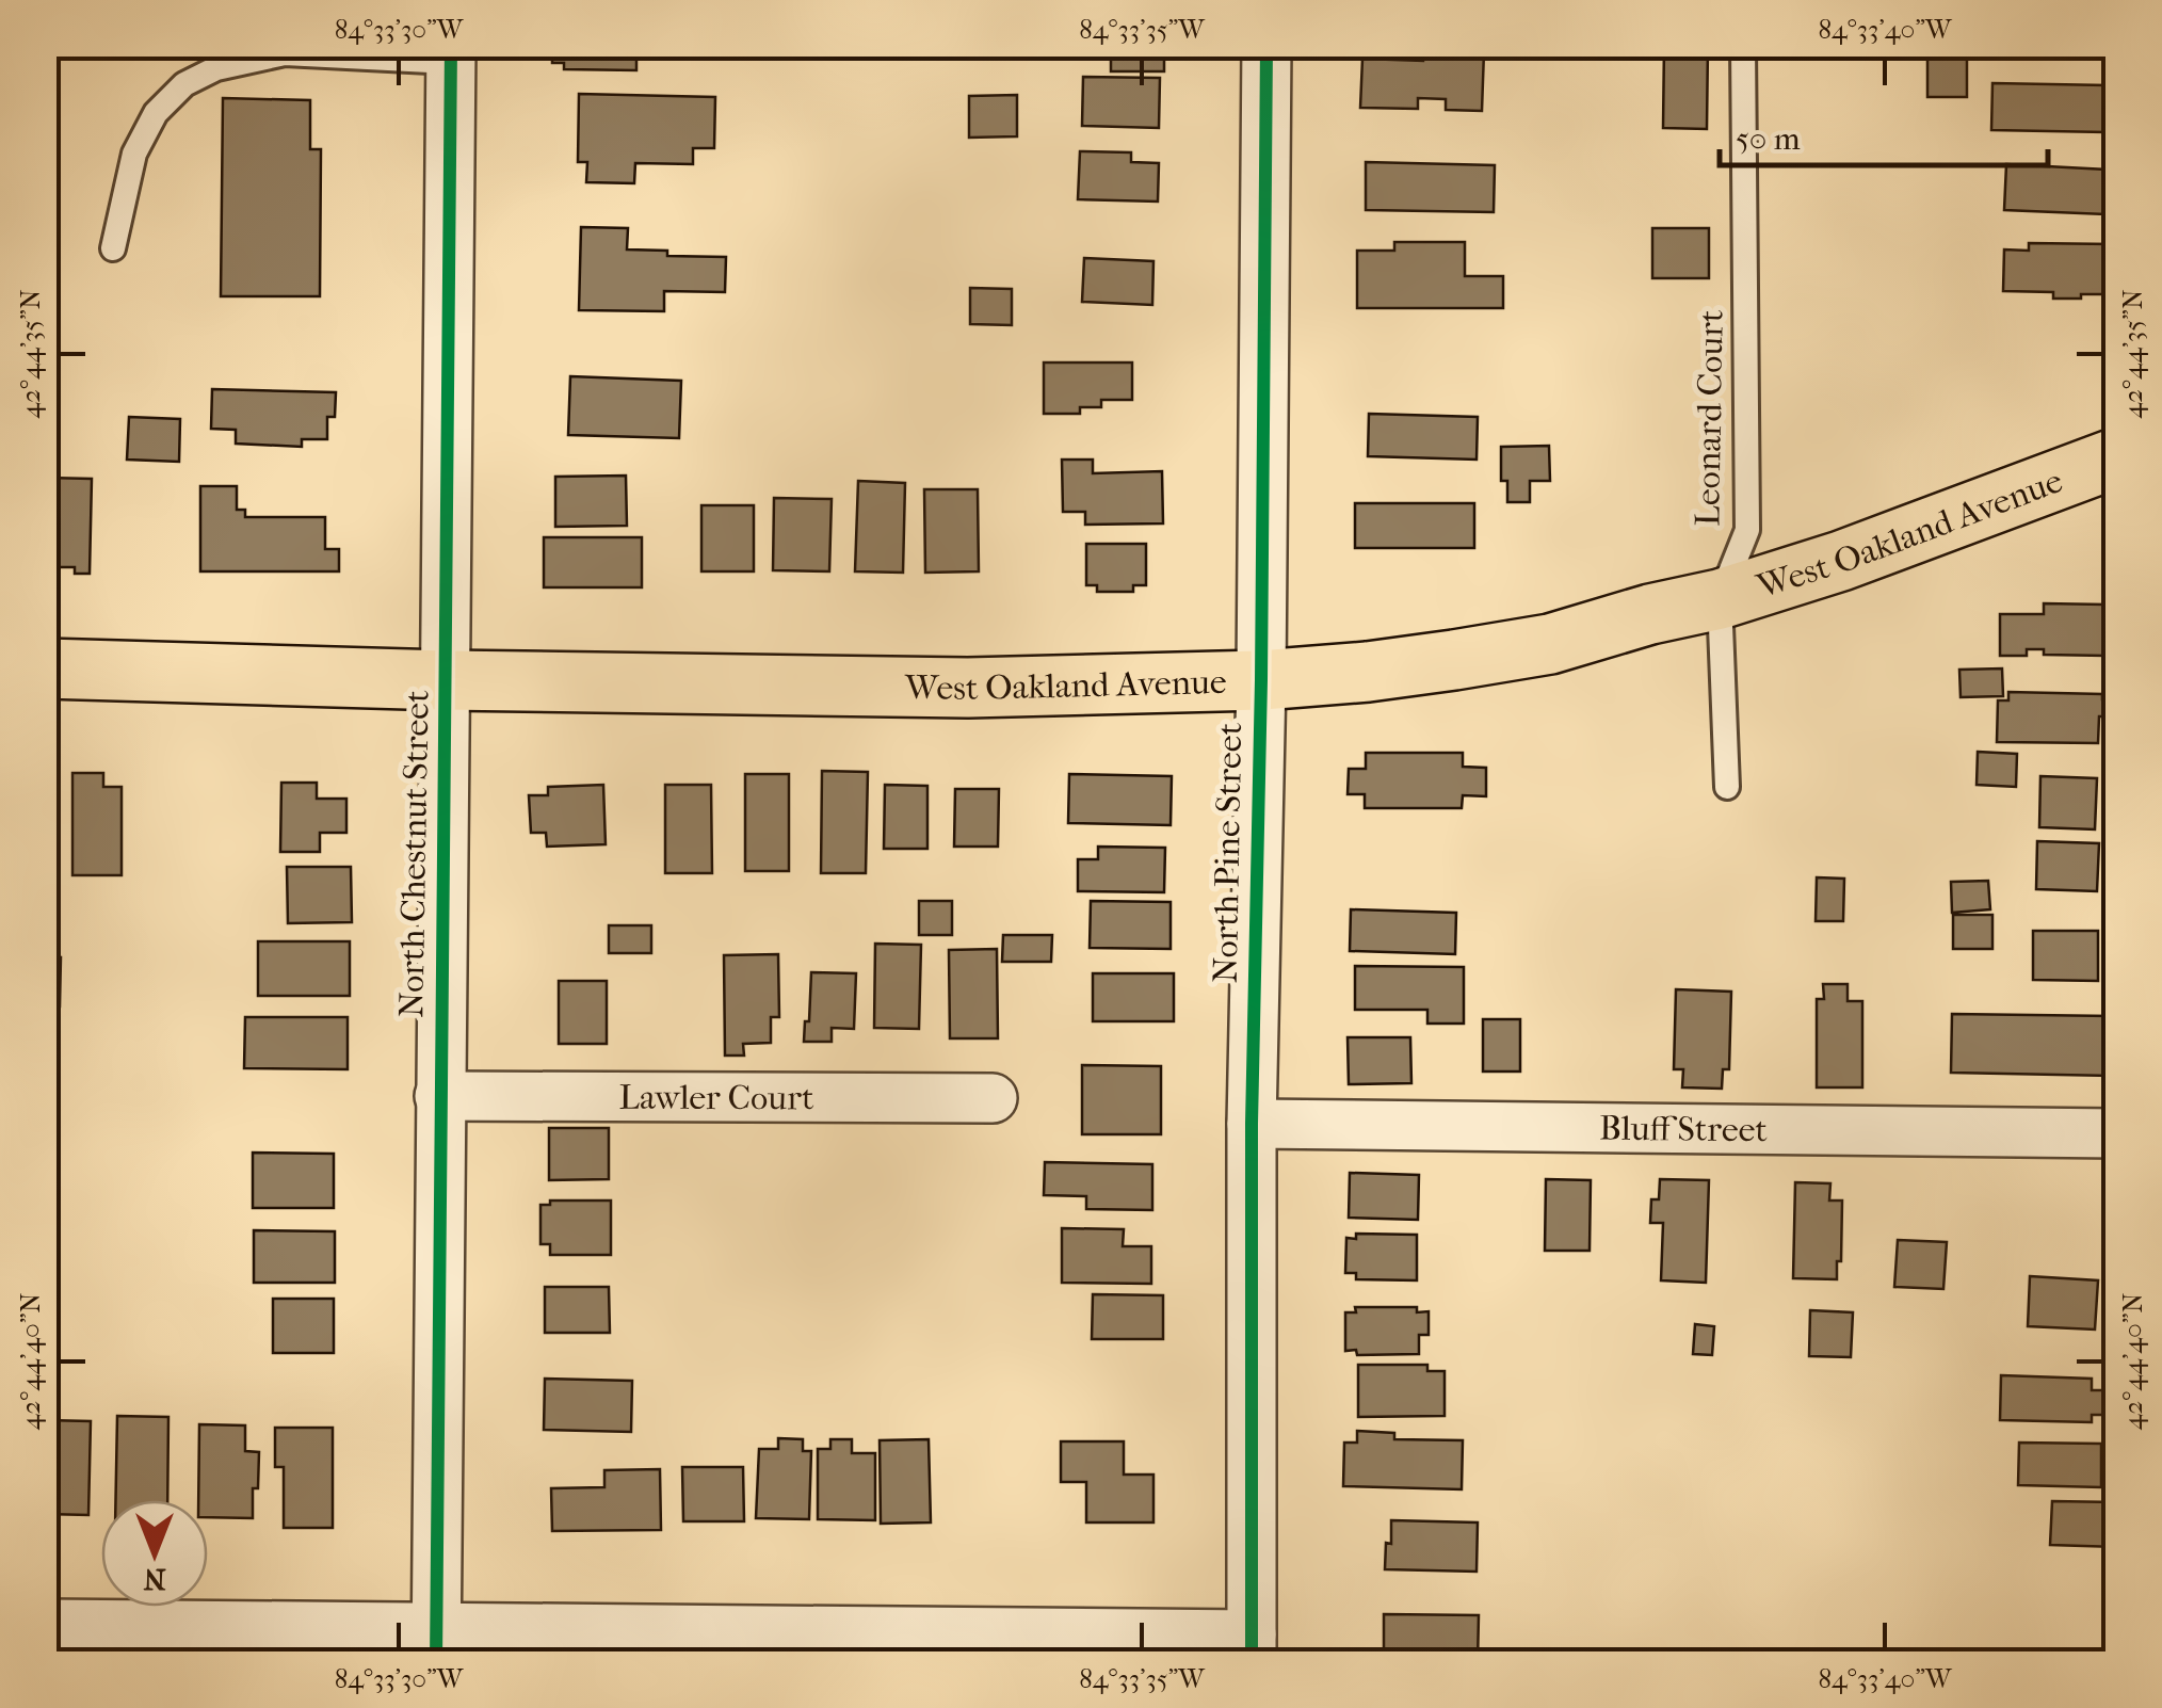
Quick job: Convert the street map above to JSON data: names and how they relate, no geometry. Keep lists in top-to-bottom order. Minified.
{"streets":{"main road":["West Oakland Avenue"],"street":["North Pine Street","North Chestnut Street","Lawler Court","Bluff Street"],"lane":["Leonard Court"]},"crossings":[["Leonard Court","West Oakland Avenue"],["West Oakland Avenue","North Pine Street"],["West Oakland Avenue","North Chestnut Street"],["North Pine Street","Bluff Street"],["North Chestnut Street","Lawler Court"]],"scale_bar":"50 m","north":"bottom","coordinates":["84°33'30\"W","84°33'35\"W","84°33'40\"W","42°44'35\"N","42°44'40\"N"]}
